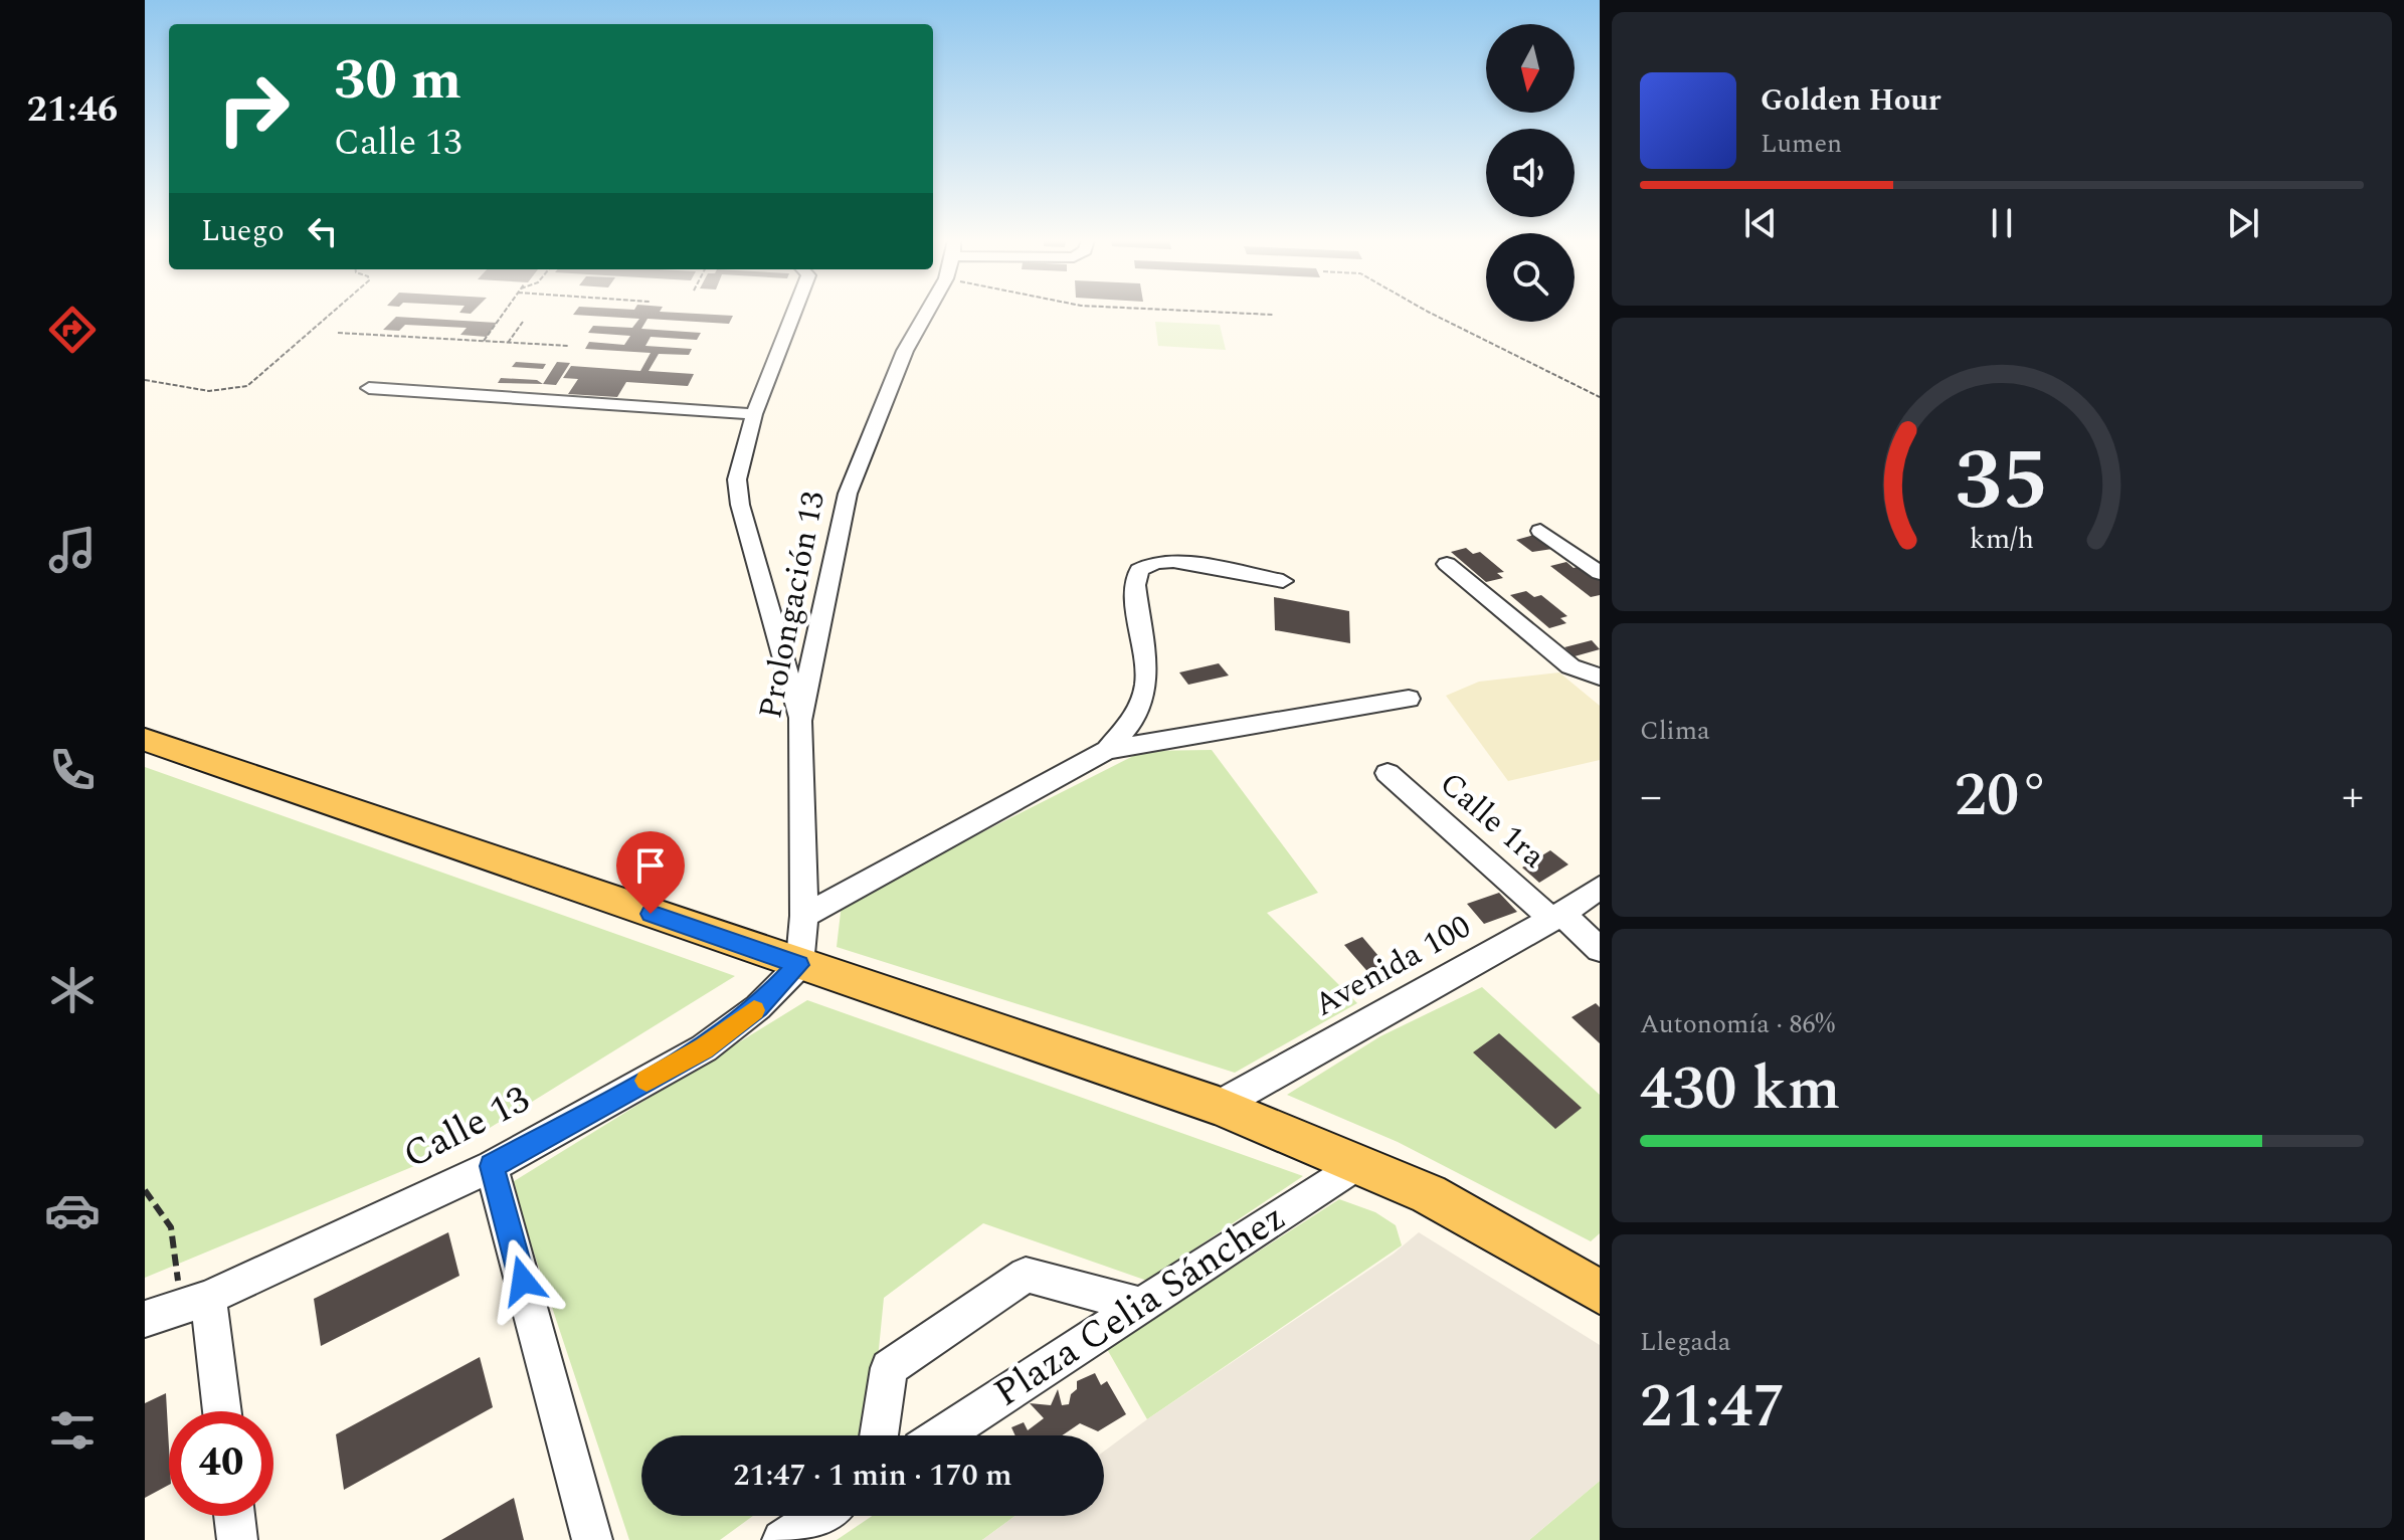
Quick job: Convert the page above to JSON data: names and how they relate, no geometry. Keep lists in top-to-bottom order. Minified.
{"streets":{"street":["Prolongación 13","Calle 1ra","Avenida 100","Calle 13","Plaza Celia Sánchez"]},"crossings":[["Prolongación 13","Calle 13"],["Calle 1ra","Avenida 100"]],"north":"bottom","page":{"tabs":"21:46","turn":["30 m","Calle 13"],"song":["Golden Hour","Lumen"],"then":"Luego","tile":["Clima",["Autonomía · 86%","430 km"],["Llegada","21:47"]],"heat":["−","20°","+"],"limit":"40","trip":"21:47 · 1 min · 170 m","gauge":["35","km/h"]}}
